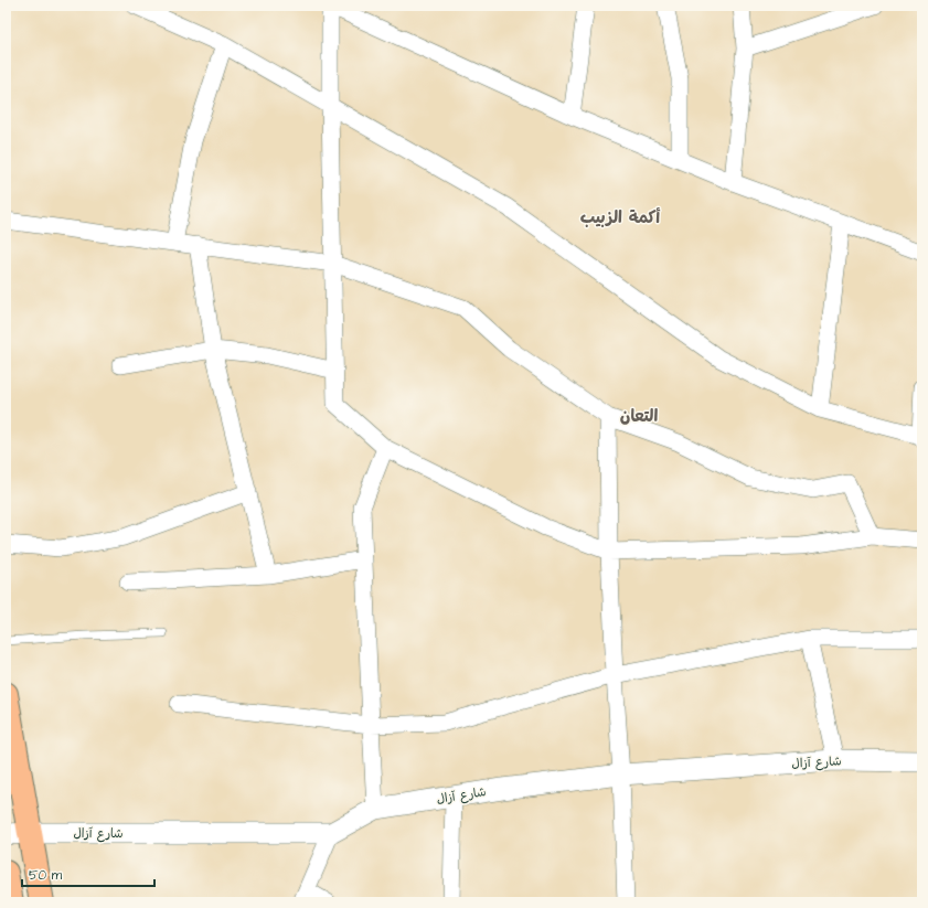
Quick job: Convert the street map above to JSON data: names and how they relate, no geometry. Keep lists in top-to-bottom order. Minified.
{"streets":{"street":["شارع آزال"]},"districts":["أكمة الزبيب","التعان"],"scale_bar":"50 m"}
